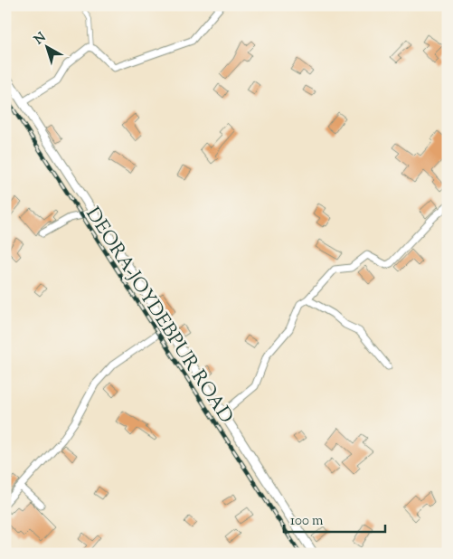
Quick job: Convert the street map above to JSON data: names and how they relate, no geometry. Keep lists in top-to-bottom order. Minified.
{"streets":{"street":["DEORA-JOYDEBPUR ROAD"]},"scale_bar":"100 m","north":"top left"}
